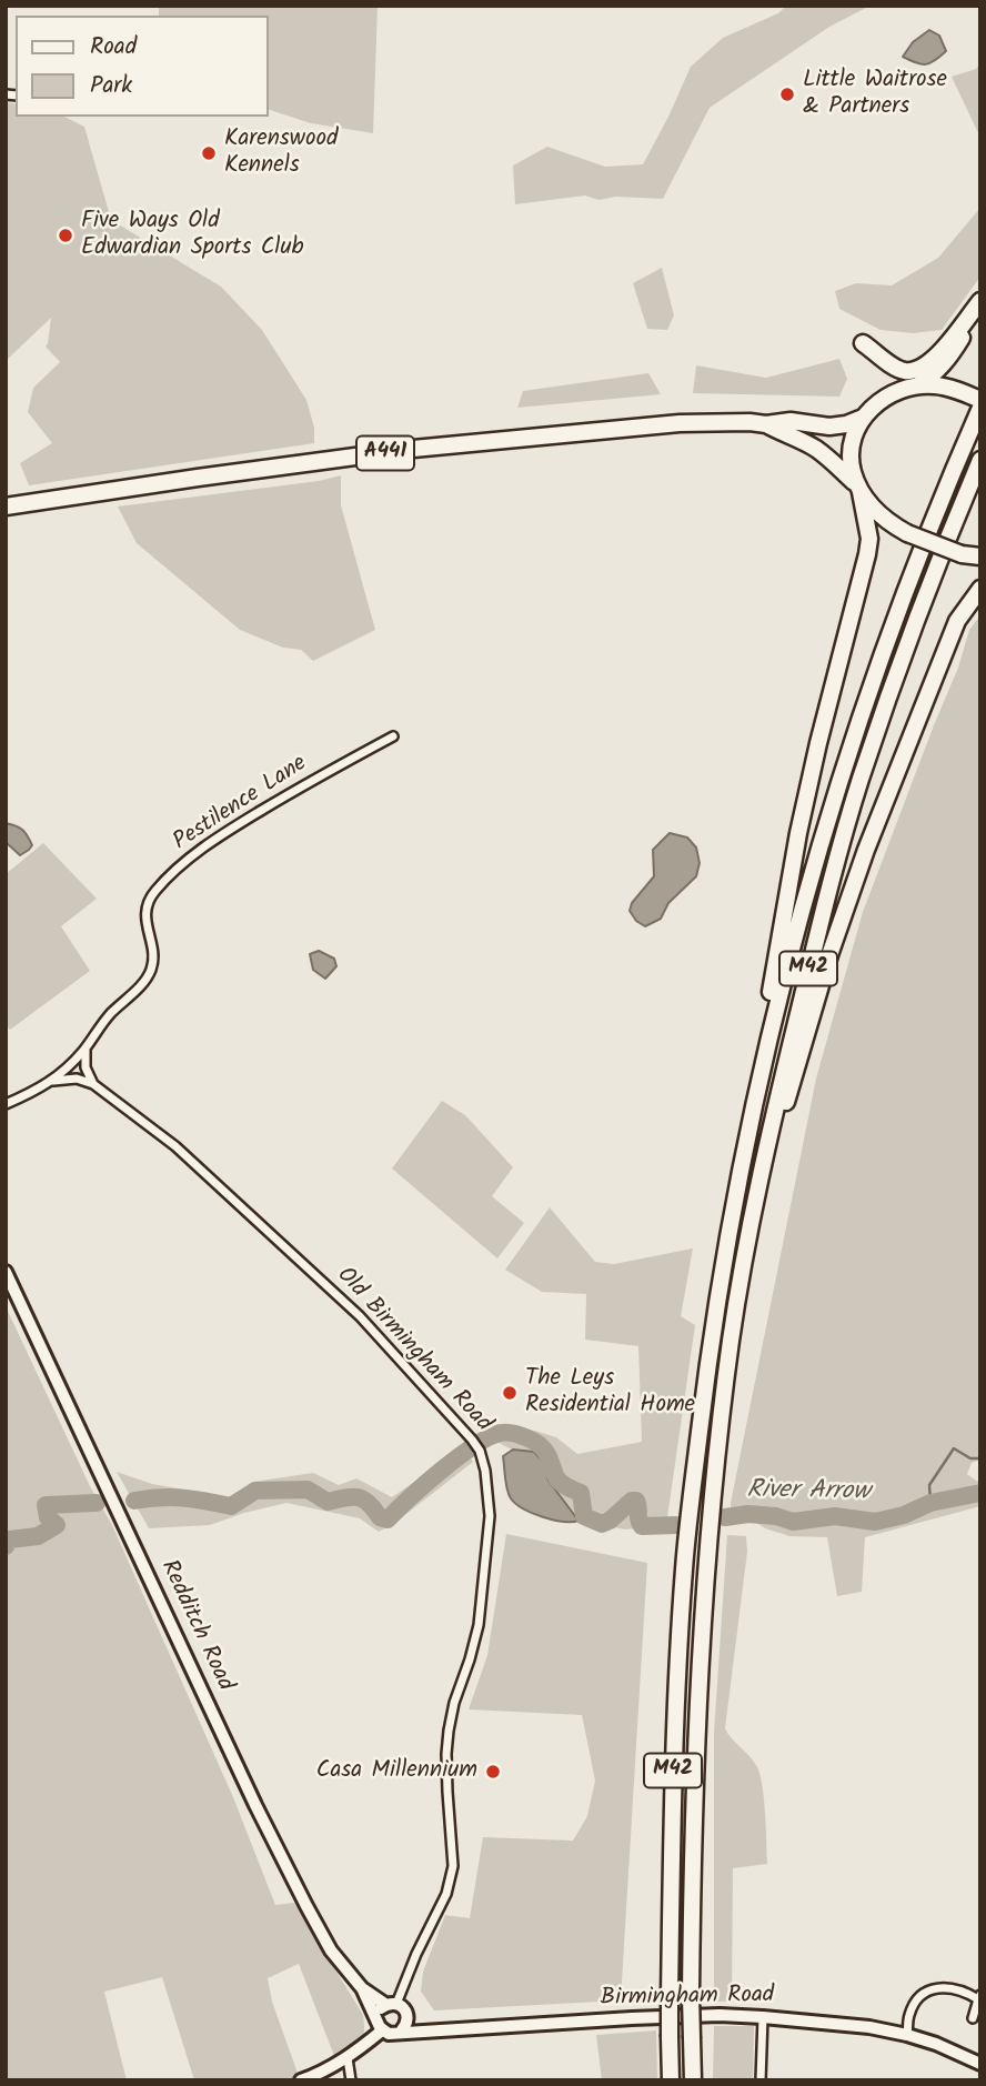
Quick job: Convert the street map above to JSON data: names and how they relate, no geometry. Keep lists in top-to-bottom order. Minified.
{"streets":{"highway":["A441","M42"],"main road":["Redditch Road","Birmingham Road"],"street":["Pestilence Lane","Old Birmingham Road"]},"crossings":[["A441","M42"],["Old Birmingham Road","Redditch Road"],["Old Birmingham Road","Birmingham Road"],["Redditch Road","Birmingham Road"]],"water":["River Arrow"],"places":["Little Waitrose & Partners","Karenswood Kennels","Five Ways Old Edwardian Sports Club","The Leys Residential Home","Casa Millennium"],"legend":["Road","Park"]}
